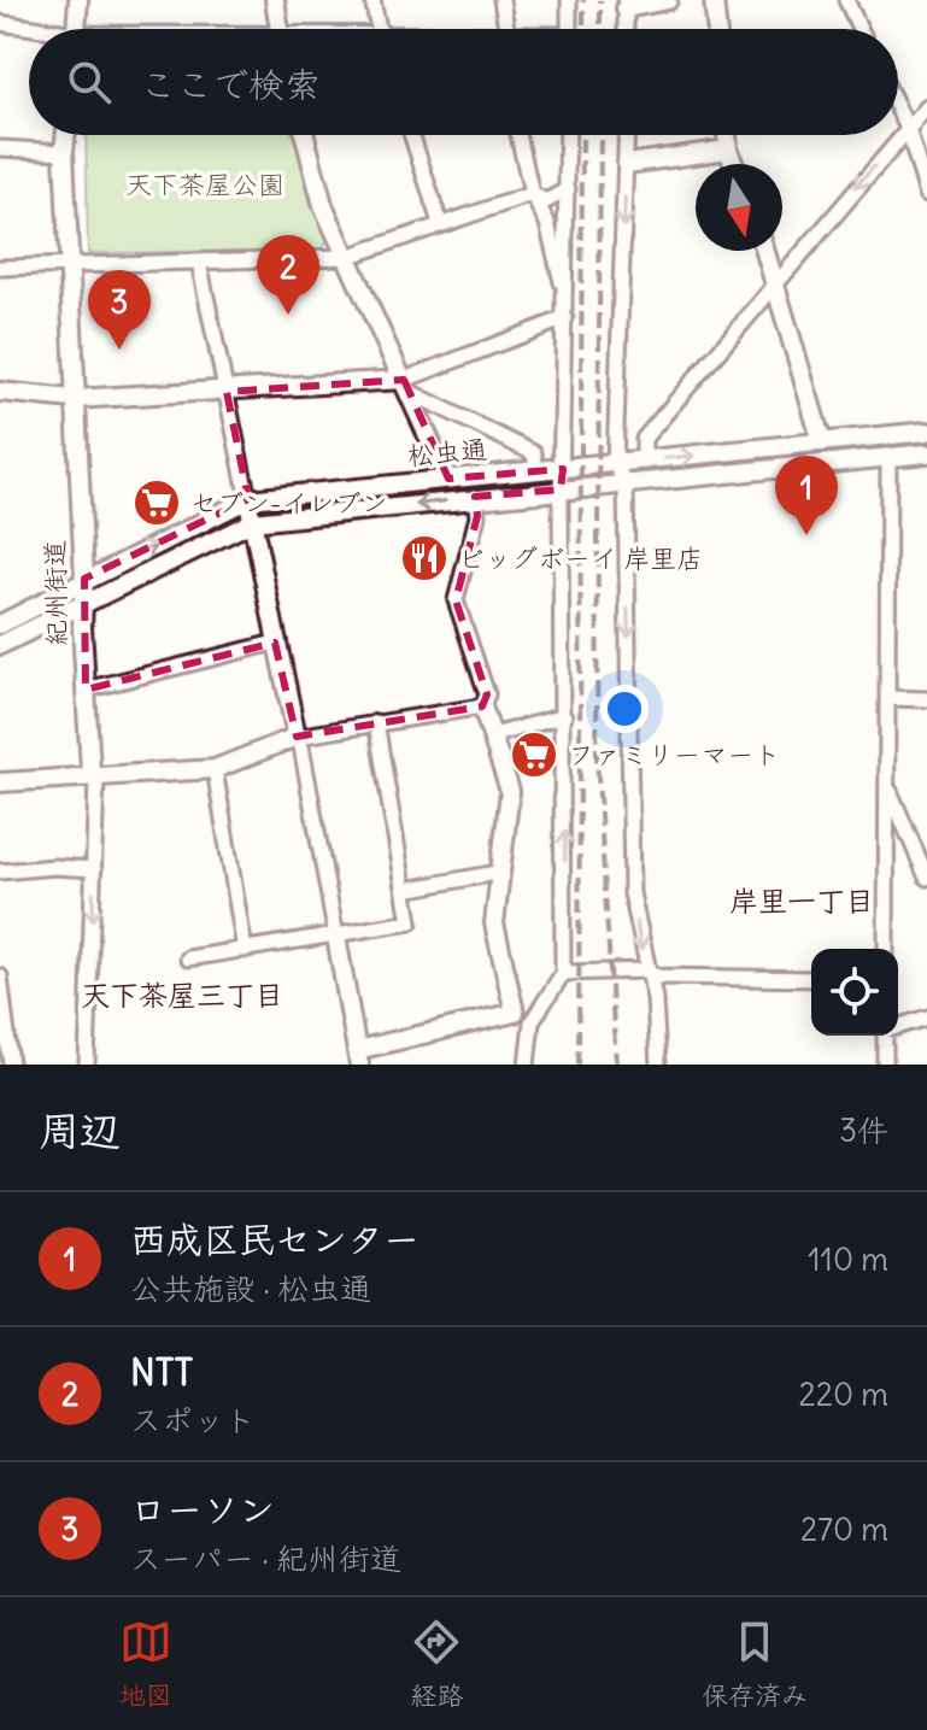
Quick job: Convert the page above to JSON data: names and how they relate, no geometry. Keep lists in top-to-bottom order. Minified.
{"streets":{"street":["松虫通","紀州街道"]},"crossings":[["松虫通","紀州街道"]],"districts":["岸里一丁目","天下茶屋三丁目"],"parks":["天下茶屋公園"],"places":{"supermarket":["セブン-イレブン","ファミリーマート"],"restaurant":["ビッグボーイ 岸里店"]},"north":"bottom","page":{"search":"ここで検索","pins":["2","3","1"],"heading":["周辺","3件"],"list":[{"mark":"1","name":"西成区民センター","note":"公共施設 · 松虫通","value":"110 m"},{"mark":"2","name":"NTT","note":"スポット","value":"220 m"},{"mark":"3","name":"ローソン","note":"スーパー · 紀州街道","value":"270 m"}],"nav":["地図","経路","保存済み"]}}
